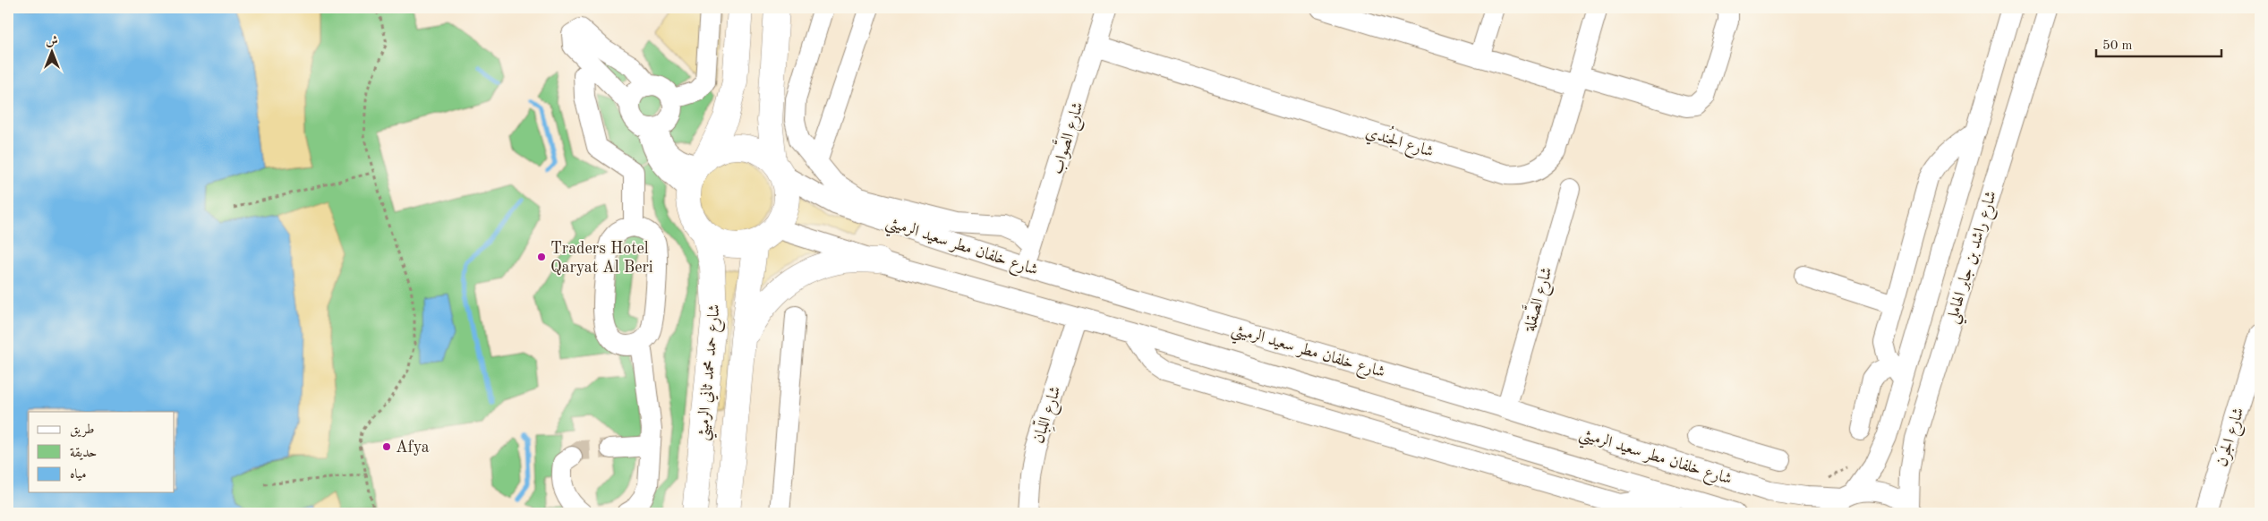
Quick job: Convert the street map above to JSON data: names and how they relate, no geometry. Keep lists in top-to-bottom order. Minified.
{"streets":{"main road":["شارع حمد محمد ثاني الرميثي"],"street":["شارع الصَّواب","شارع الجُندي","شارع خلفان مطر سعيد الرميثي","شارع راشد بن جابر الهاملي","شارع الصَّقلة","شارع اللِّبان","شارع الجَرن"]},"crossings":[["شارع الصَّواب","شارع الجُندي"],["شارع الصَّواب","شارع خلفان مطر سعيد الرميثي"],["شارع خلفان مطر سعيد الرميثي","شارع راشد بن جابر الهاملي"],["شارع خلفان مطر سعيد الرميثي","شارع الصَّقلة"],["شارع خلفان مطر سعيد الرميثي","شارع حمد محمد ثاني الرميثي"],["شارع خلفان مطر سعيد الرميثي","شارع اللِّبان"]],"places":["Traders Hotel Qaryat Al Beri","Afya"],"legend":["طريق","حديقة","مياه"],"scale_bar":"50 m","north":"top"}
